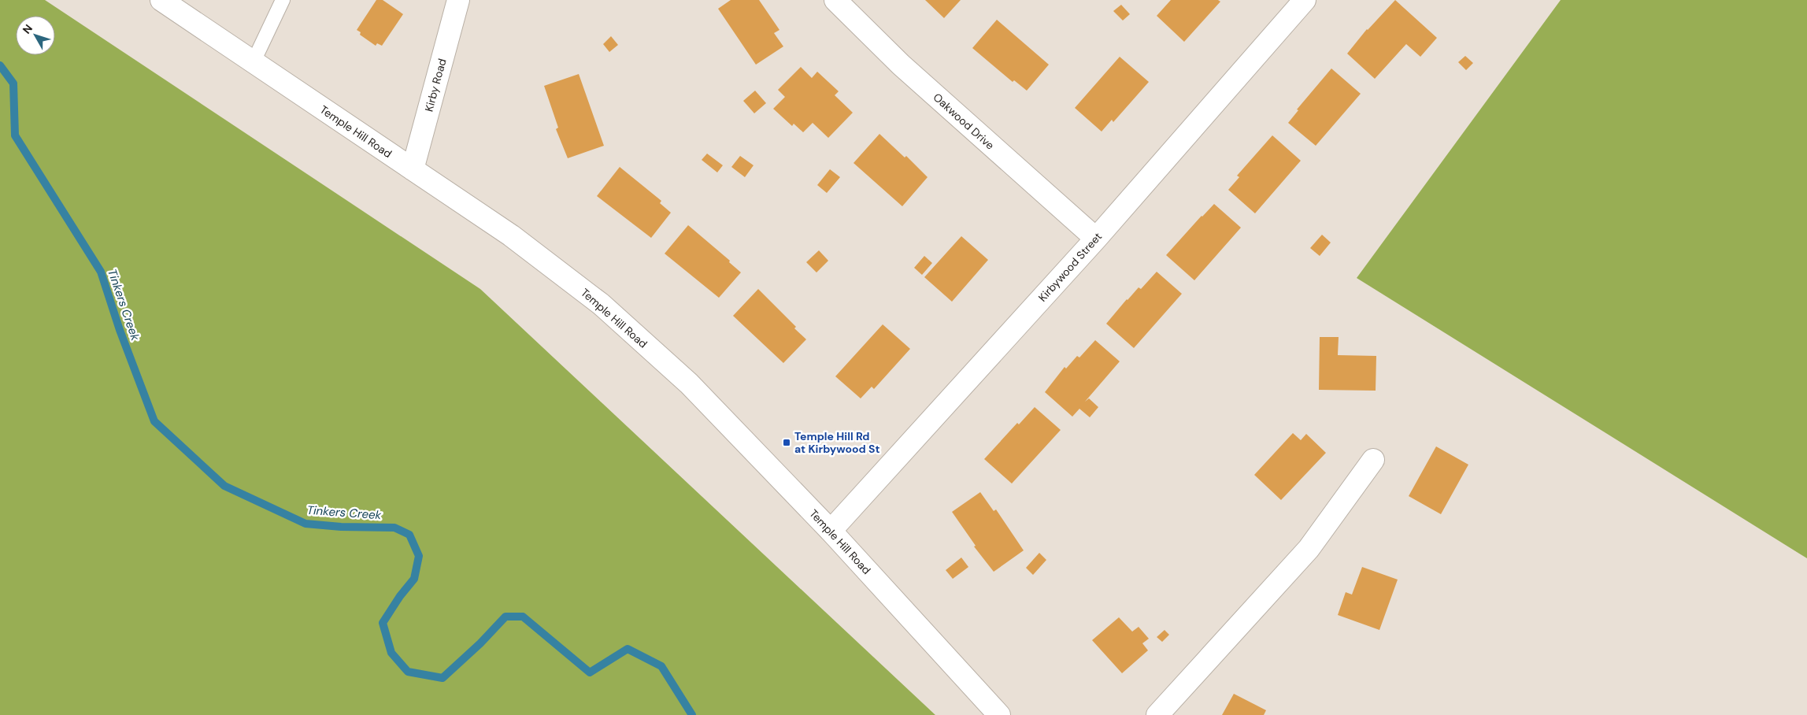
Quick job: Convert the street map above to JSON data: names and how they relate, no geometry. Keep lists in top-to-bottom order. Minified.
{"streets":{"street":["Kirby Road","Oakwood Drive","Temple Hill Road","Kirbywood Street"]},"crossings":[["Kirby Road","Temple Hill Road"],["Oakwood Drive","Kirbywood Street"],["Temple Hill Road","Kirbywood Street"]],"water":["Tinkers Creek"],"places":{"transit":["Temple Hill Rd at Kirbywood St"]},"north":"top left"}
